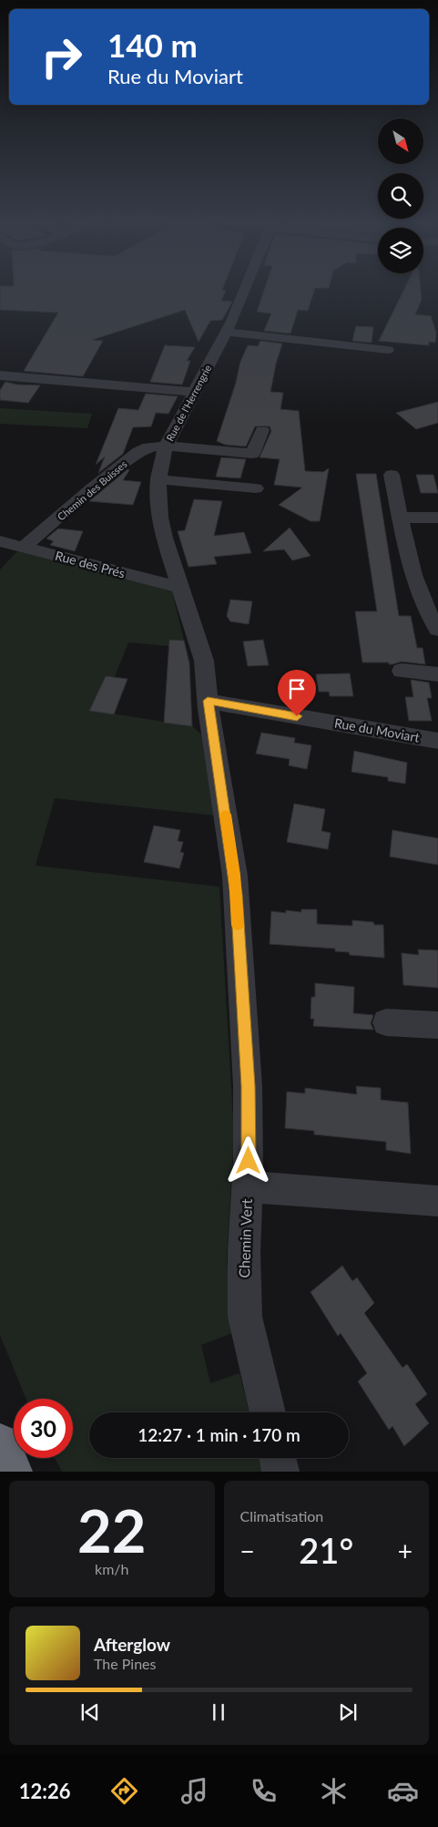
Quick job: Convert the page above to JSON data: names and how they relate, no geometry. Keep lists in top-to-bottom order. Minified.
{"streets":{"street":["Rue de l'Herrengrie","Chemin des Buisses","Rue des Prés","Rue du Moviart","Chemin Vert"]},"crossings":[["Rue de l'Herrengrie","Chemin des Buisses"],["Rue de l'Herrengrie","Rue des Prés"],["Rue de l'Herrengrie","Rue du Moviart"],["Rue de l'Herrengrie","Chemin Vert"],["Chemin des Buisses","Rue des Prés"],["Rue du Moviart","Chemin Vert"]],"north":"bottom right","page":{"turn":["140 m","Rue du Moviart"],"limit":"30","trip":"12:27 · 1 min · 170 m","tile":[["22","km/h"],"Climatisation"],"heat":["−","21°","+"],"song":["Afterglow","The Pines"],"tabs":"12:26"}}
